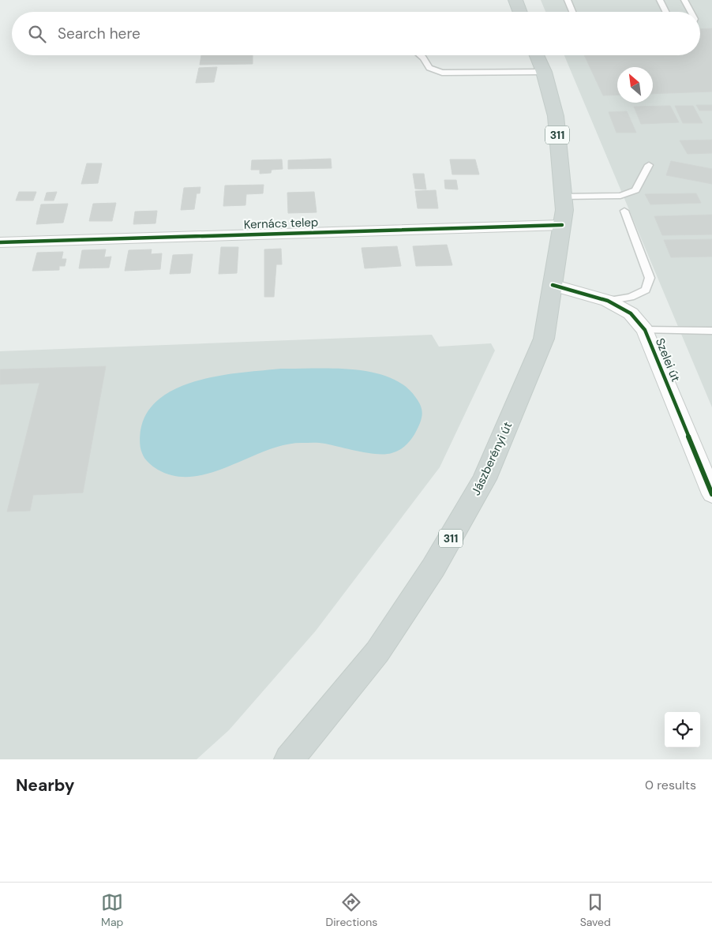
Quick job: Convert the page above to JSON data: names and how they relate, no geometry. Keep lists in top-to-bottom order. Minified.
{"streets":{"main road":["311","Jászberényi út"],"street":["Kernács telep","Szelei út"]},"crossings":[["311","Kernács telep"],["311","Jászberényi út"],["Kernács telep","Jászberényi út"],["Szelei út","Jászberényi út"]],"north":"top left","page":{"search":"Search here","heading":["Nearby","0 results"],"nav":["Map","Directions","Saved"]}}
